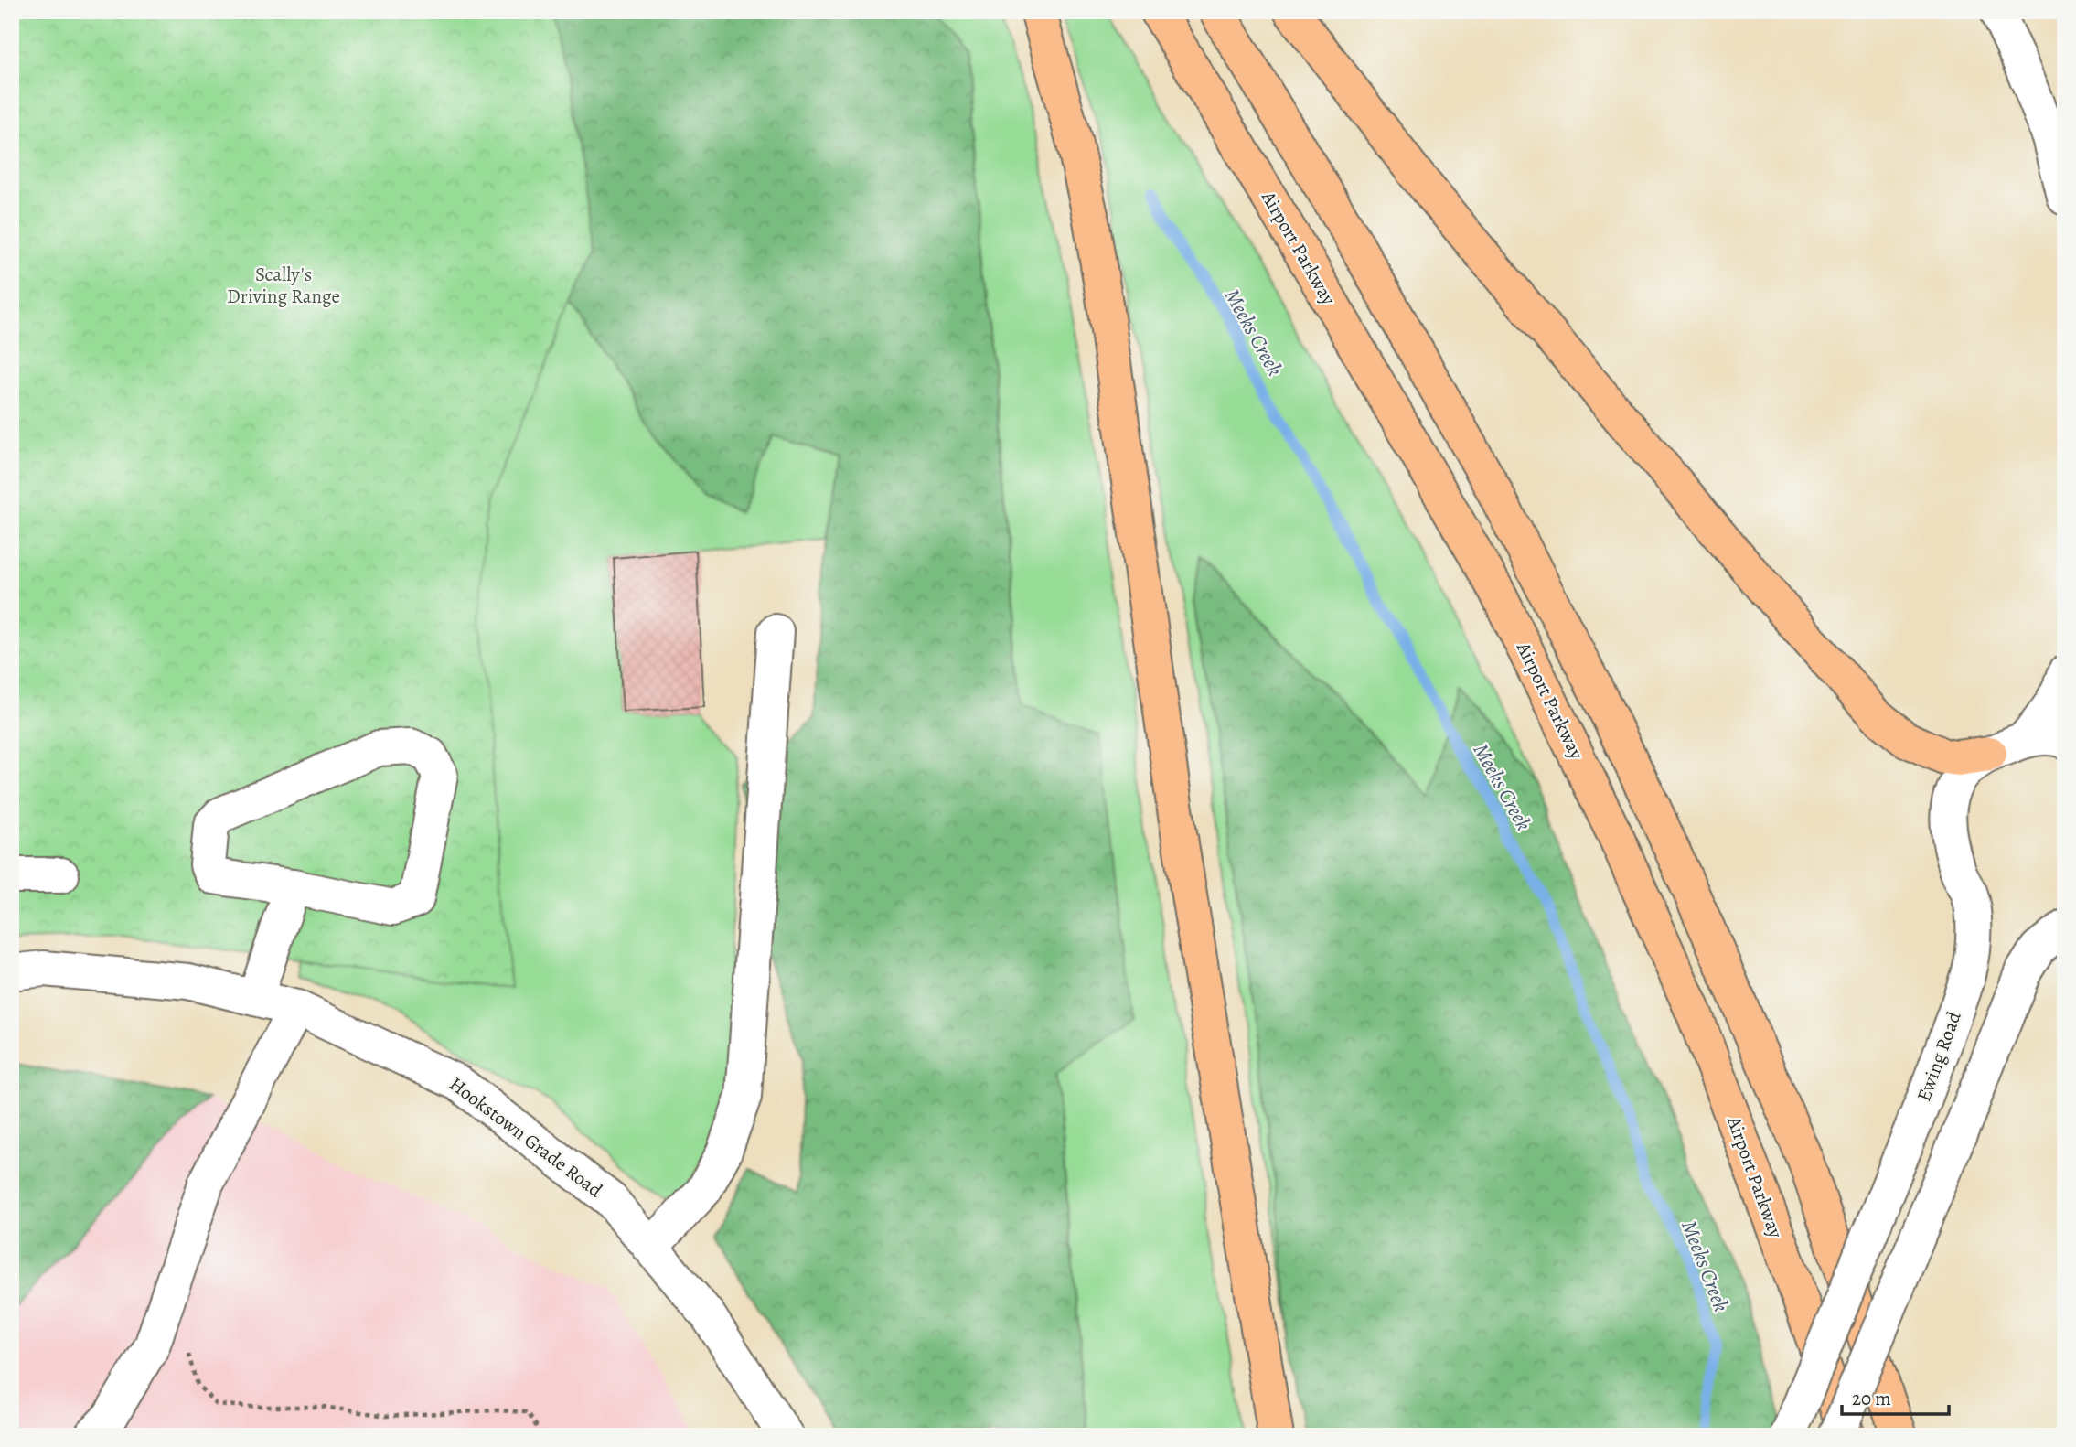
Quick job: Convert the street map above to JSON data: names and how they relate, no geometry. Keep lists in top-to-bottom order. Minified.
{"streets":{"highway":["Airport Parkway"],"street":["Ewing Road","Hookstown Grade Road"]},"water":["Meeks Creek"],"parks":["Scally's Driving Range"],"scale_bar":"20 m"}
